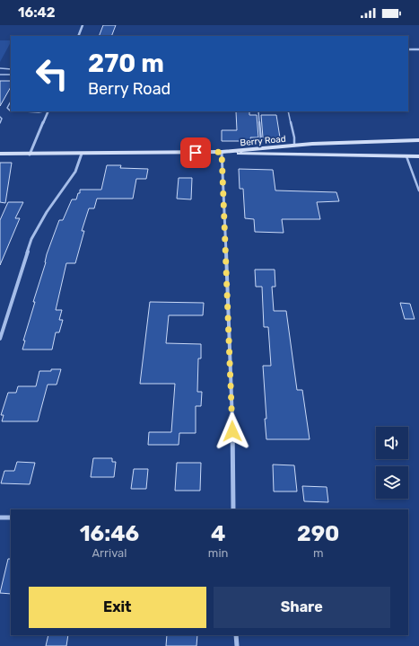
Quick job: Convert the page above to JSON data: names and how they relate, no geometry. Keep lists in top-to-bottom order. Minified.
{"streets":{"street":["Berry Road"]},"page":{"status":"16:42","turn":["270 m","Berry Road"],"eta":["16:46","Arrival","4","min","290","m"],"buttons":["Exit","Share"]}}
